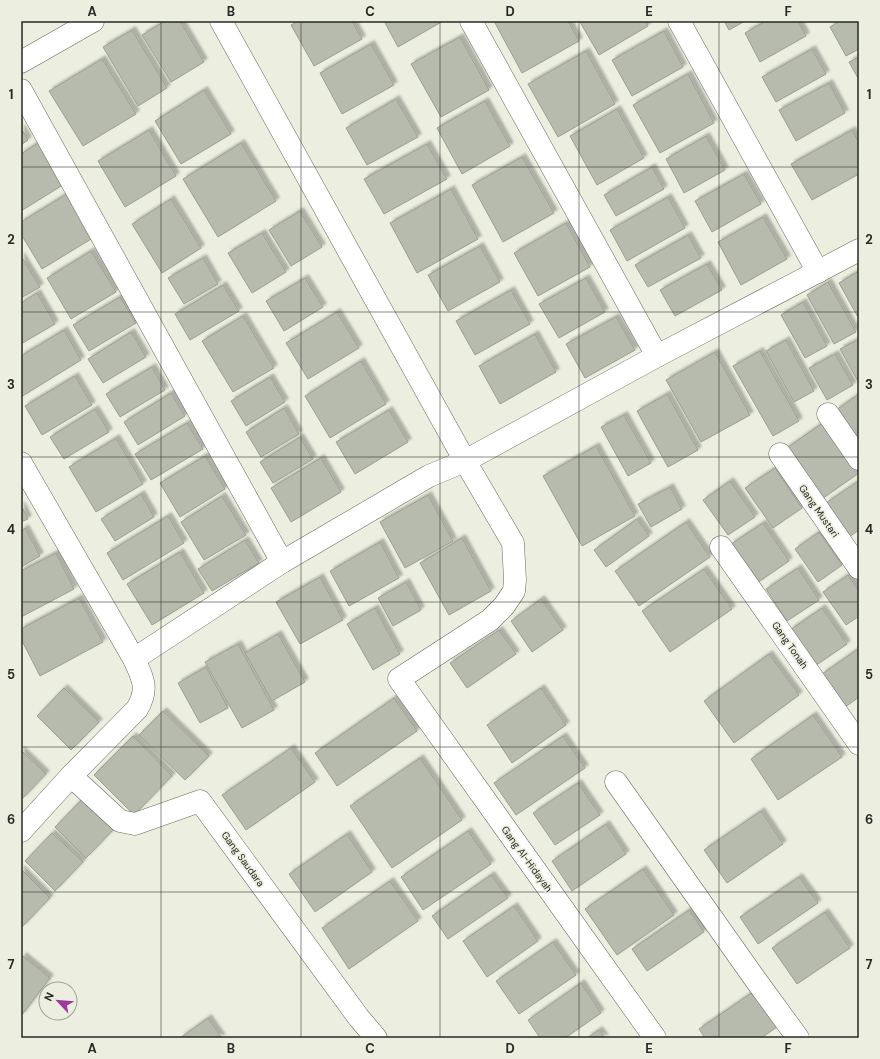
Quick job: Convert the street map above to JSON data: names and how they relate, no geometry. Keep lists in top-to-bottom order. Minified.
{"streets":{"street":["Gang Mustari","Gang Tonah","Gang Saudara","Gang Al-Hidayah"]},"north":"top left","grid":{"columns":["A","B","C","D","E","F"],"rows":["1","2","3","4","5","6","7"]}}
